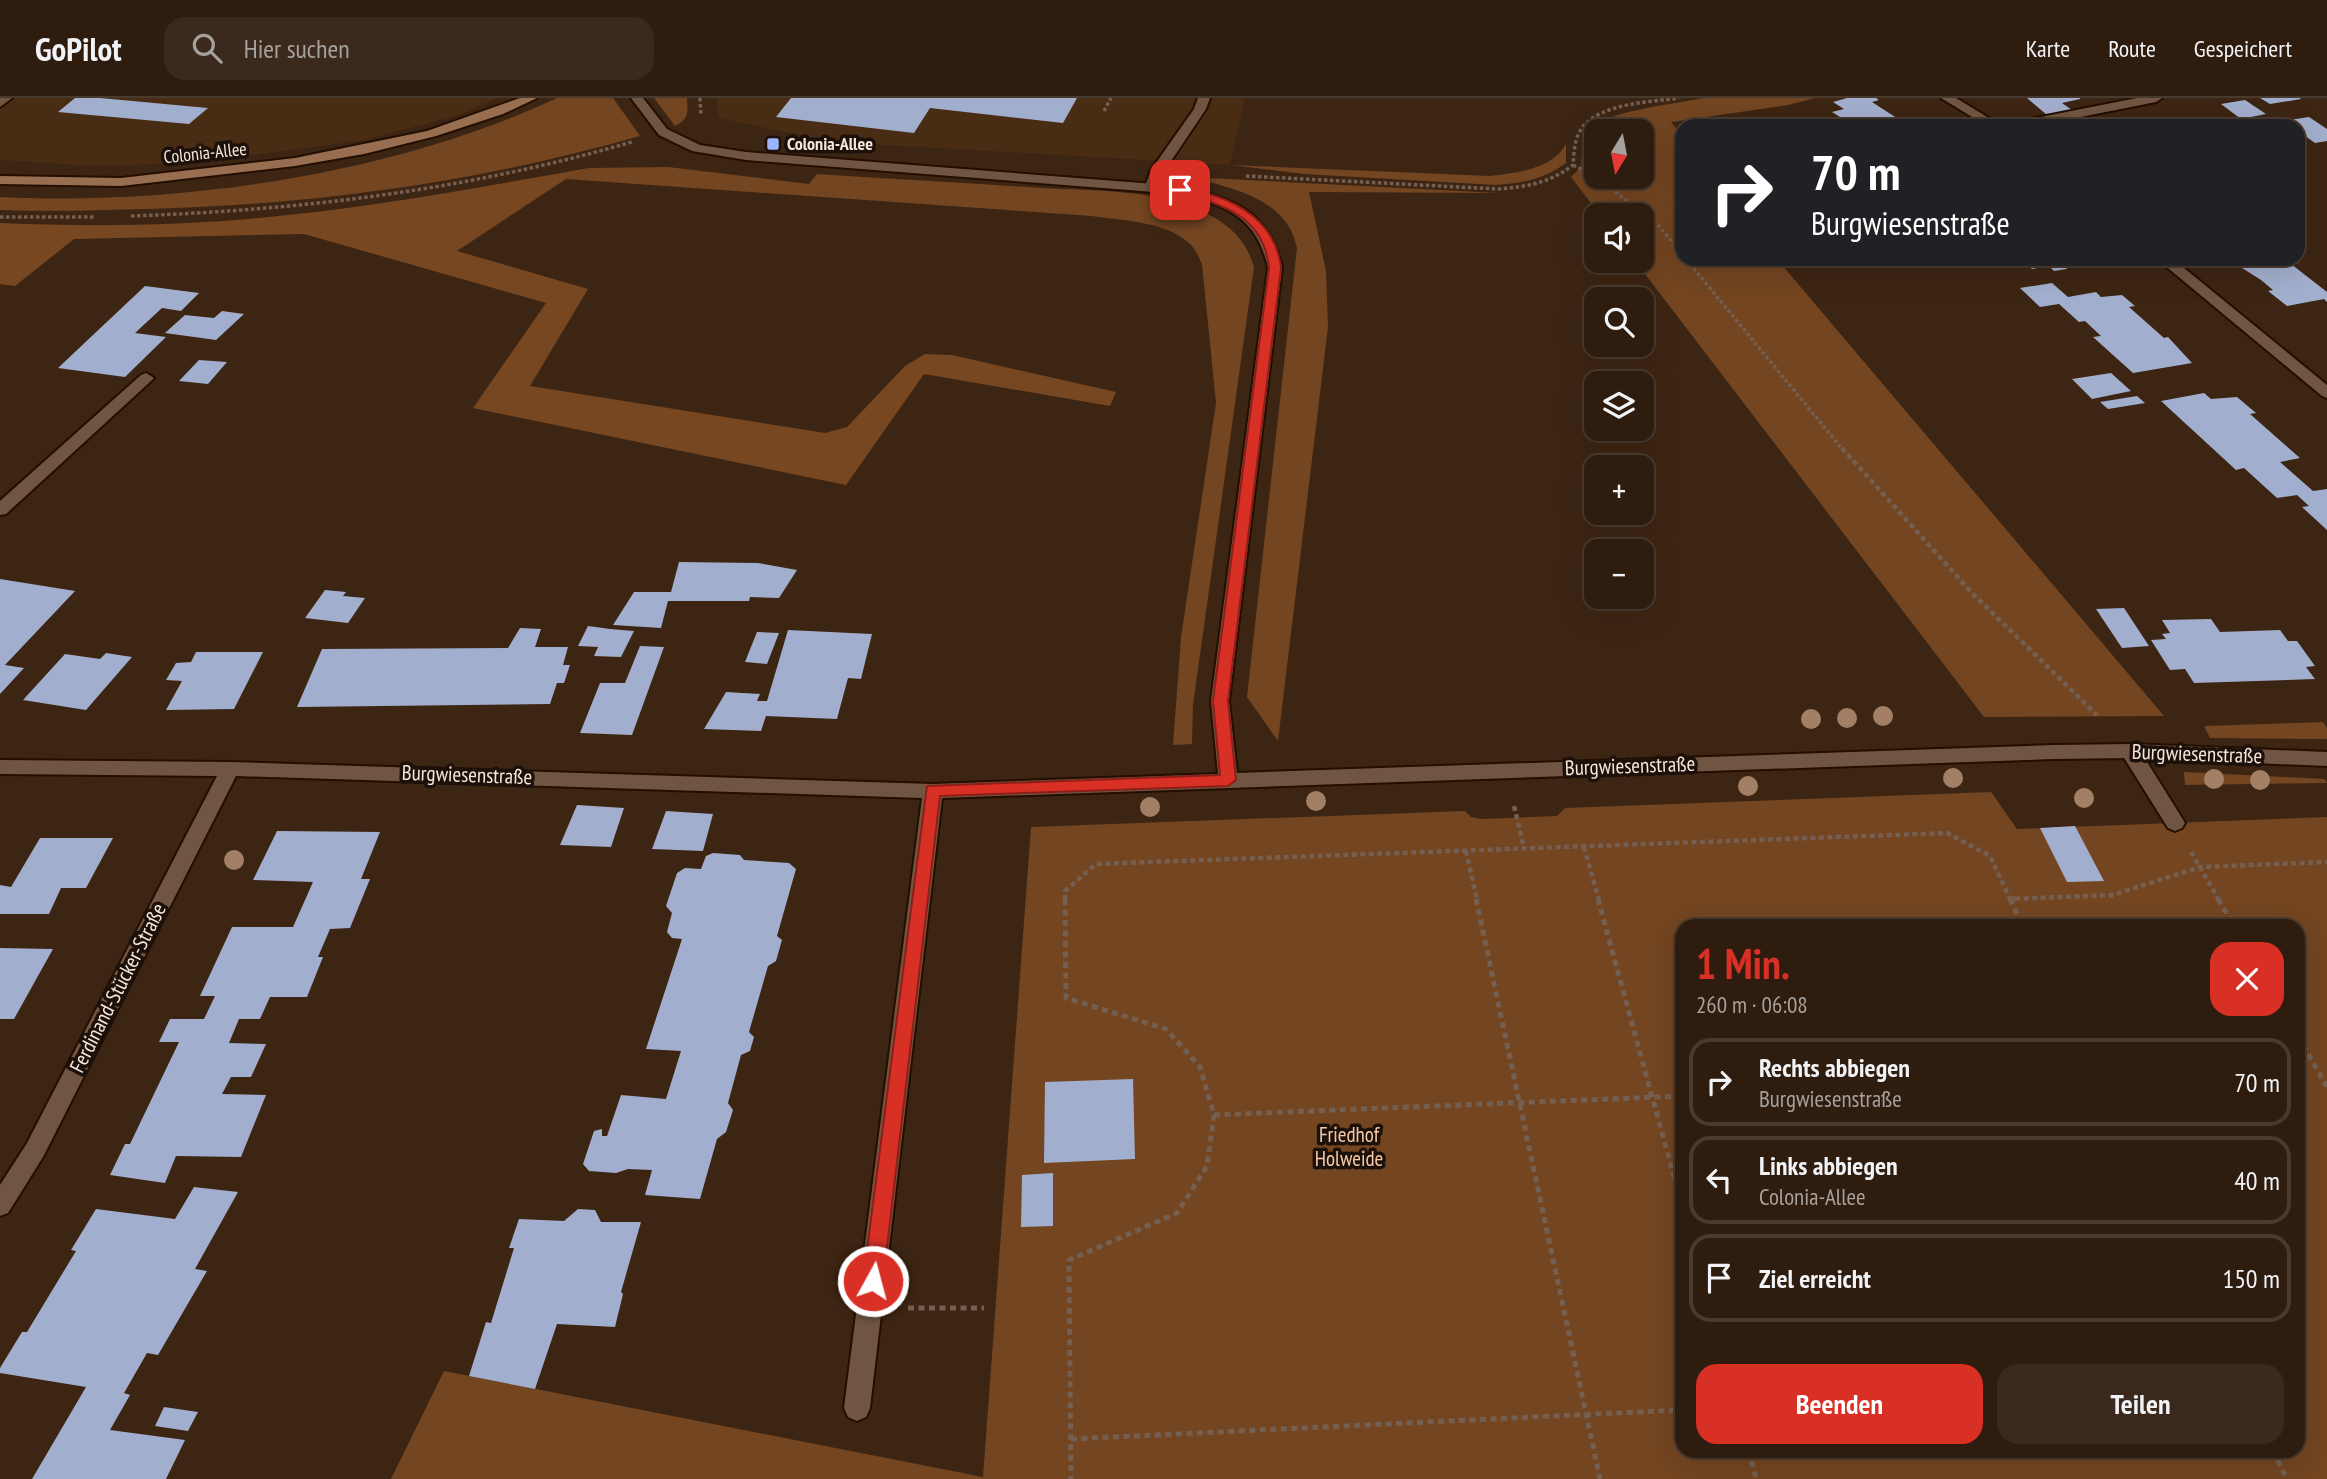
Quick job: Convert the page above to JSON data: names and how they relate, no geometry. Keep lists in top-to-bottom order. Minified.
{"streets":{"main road":["Colonia-Allee"],"street":["Burgwiesenstraße","Ferdinand-Stücker-Straße"]},"crossings":[["Burgwiesenstraße","Ferdinand-Stücker-Straße"]],"parks":["Friedhof Holweide"],"places":{"transit":["Colonia-Allee"]},"north":"bottom","page":{"header":"GoPilot","search":"Hier suchen","nav":["Karte","Route","Gespeichert"],"map_buttons":["+","−"],"turn":["70 m","Burgwiesenstraße"],"heading":["1 Min.","260 m · 06:08"],"list":[{"name":"Rechts abbiegen","note":"Burgwiesenstraße","value":"70 m"},{"name":"Links abbiegen","note":"Colonia-Allee","value":"40 m"},{"name":"Ziel erreicht","value":"150 m"}],"buttons":["Beenden","Teilen"]}}
